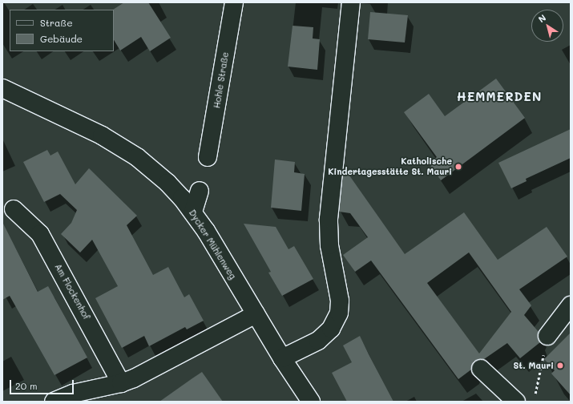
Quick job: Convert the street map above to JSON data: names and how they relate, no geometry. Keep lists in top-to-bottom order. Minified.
{"streets":{"street":["Hohle Straße","Dycker Mühlenweg","Am Flockenhof"]},"districts":["HEMMERDEN"],"places":["Katholische Kindertagesstätte St. Mauri","St. Mauri"],"legend":["Straße","Gebäude"],"scale_bar":"20 m","north":"top left"}
